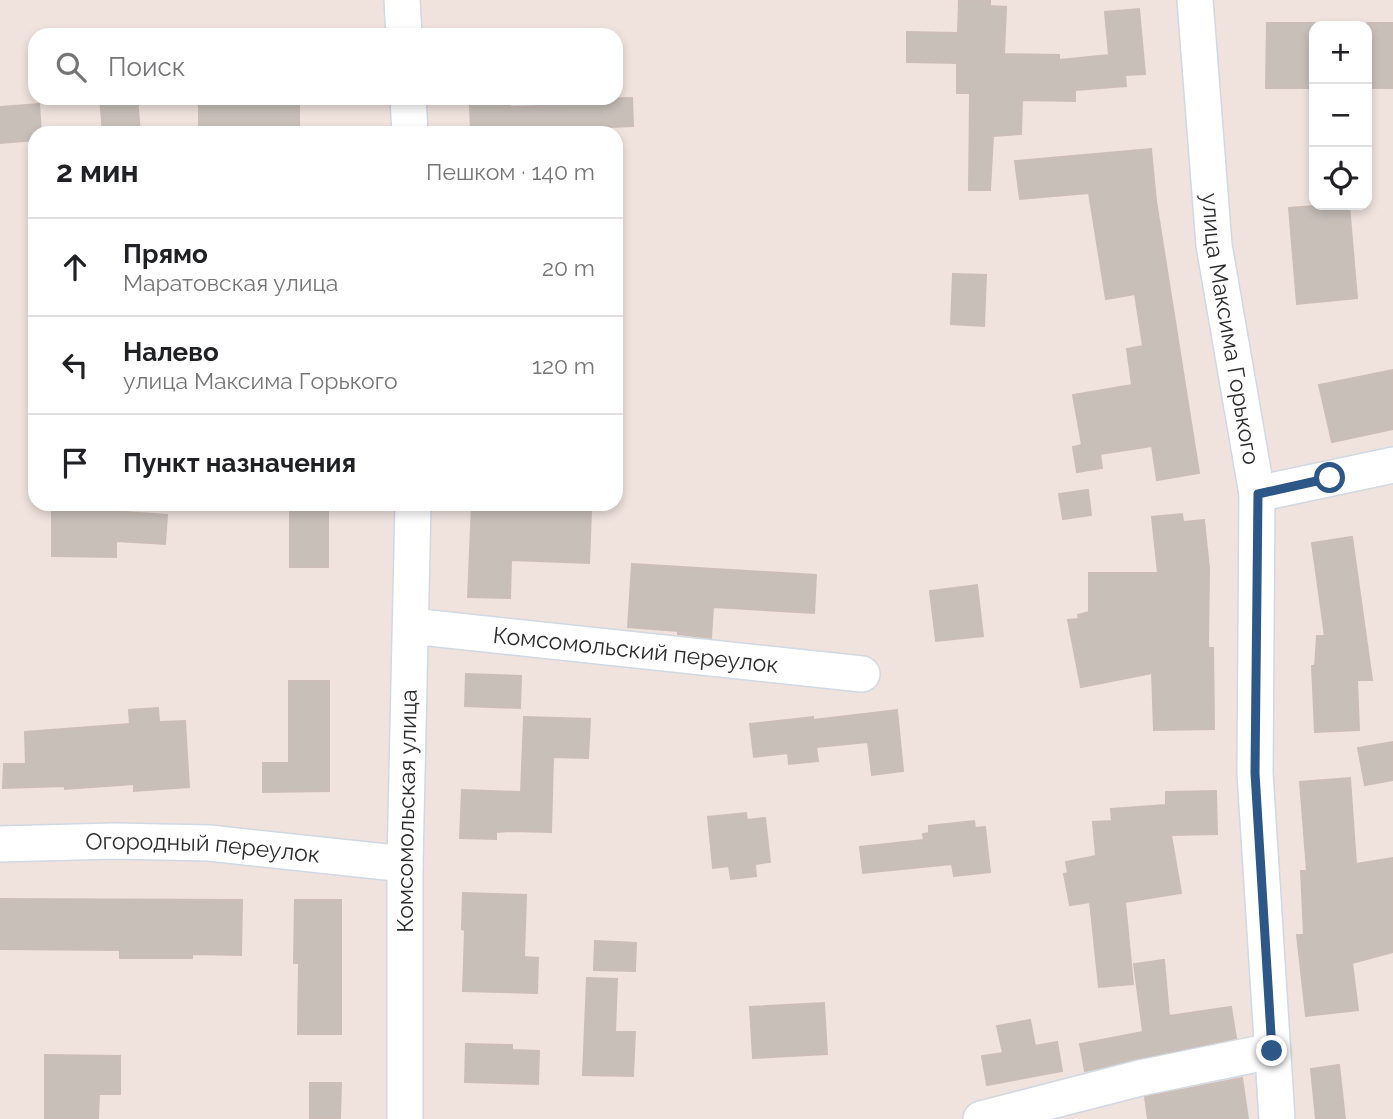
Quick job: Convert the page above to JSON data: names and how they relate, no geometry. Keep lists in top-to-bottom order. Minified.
{"streets":{"street":["улица Максима Горького","Комсомольский переулок","Комсомольская улица","Огородный переулок"]},"crossings":[["Комсомольский переулок","Комсомольская улица"],["Комсомольская улица","Огородный переулок"]],"page":{"map_buttons":["+","−"],"search":"Поиск","heading":["2 мин","Пешком · 140 m"],"list":[["Прямо","Маратовская улица","20 m"],["Налево","улица Максима Горького","120 m"],"Пункт назначения"]}}
